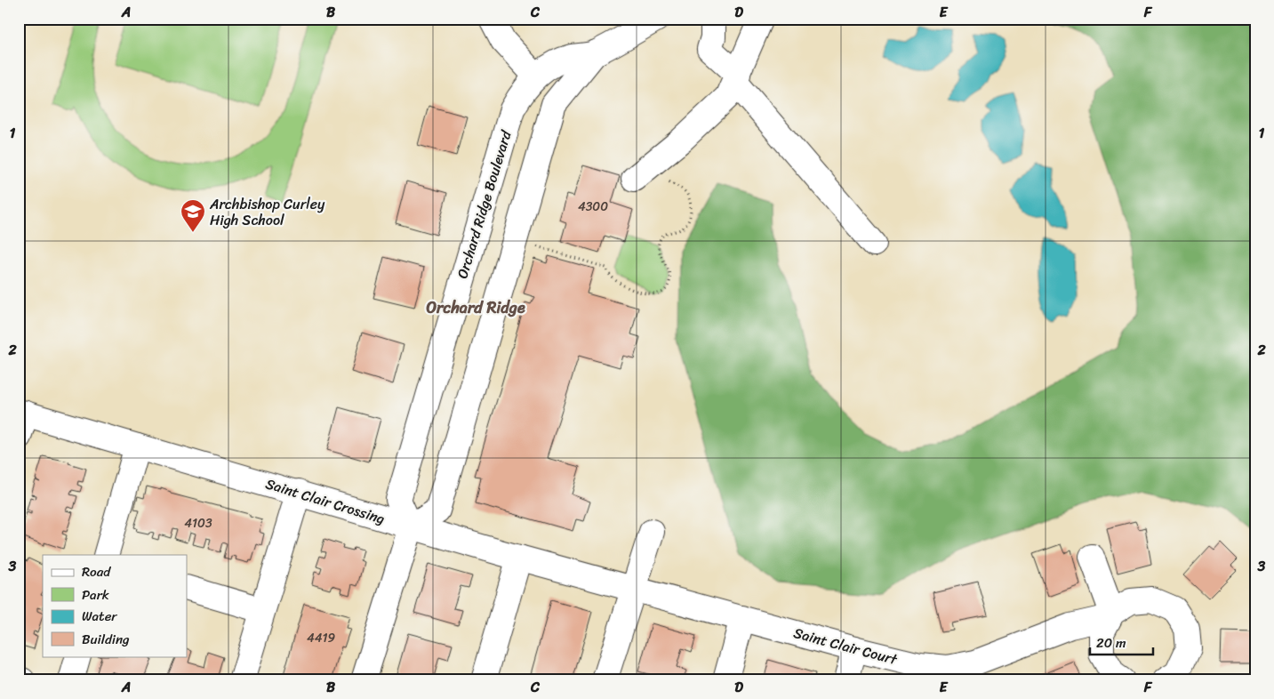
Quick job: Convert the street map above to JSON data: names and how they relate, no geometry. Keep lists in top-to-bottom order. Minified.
{"streets":{"street":["Orchard Ridge Boulevard","Saint Clair Crossing","Saint Clair Court"]},"crossings":[["Orchard Ridge Boulevard","Saint Clair Crossing"],["Saint Clair Crossing","Saint Clair Court"]],"districts":["Orchard Ridge"],"places":{"school or university":["Archbishop Curley High School"]},"house_numbers":["4300","4103","4419"],"legend":["Road","Park","Water","Building"],"scale_bar":"20 m","grid":{"columns":["A","B","C","D","E","F"],"rows":["1","2","3"]}}
